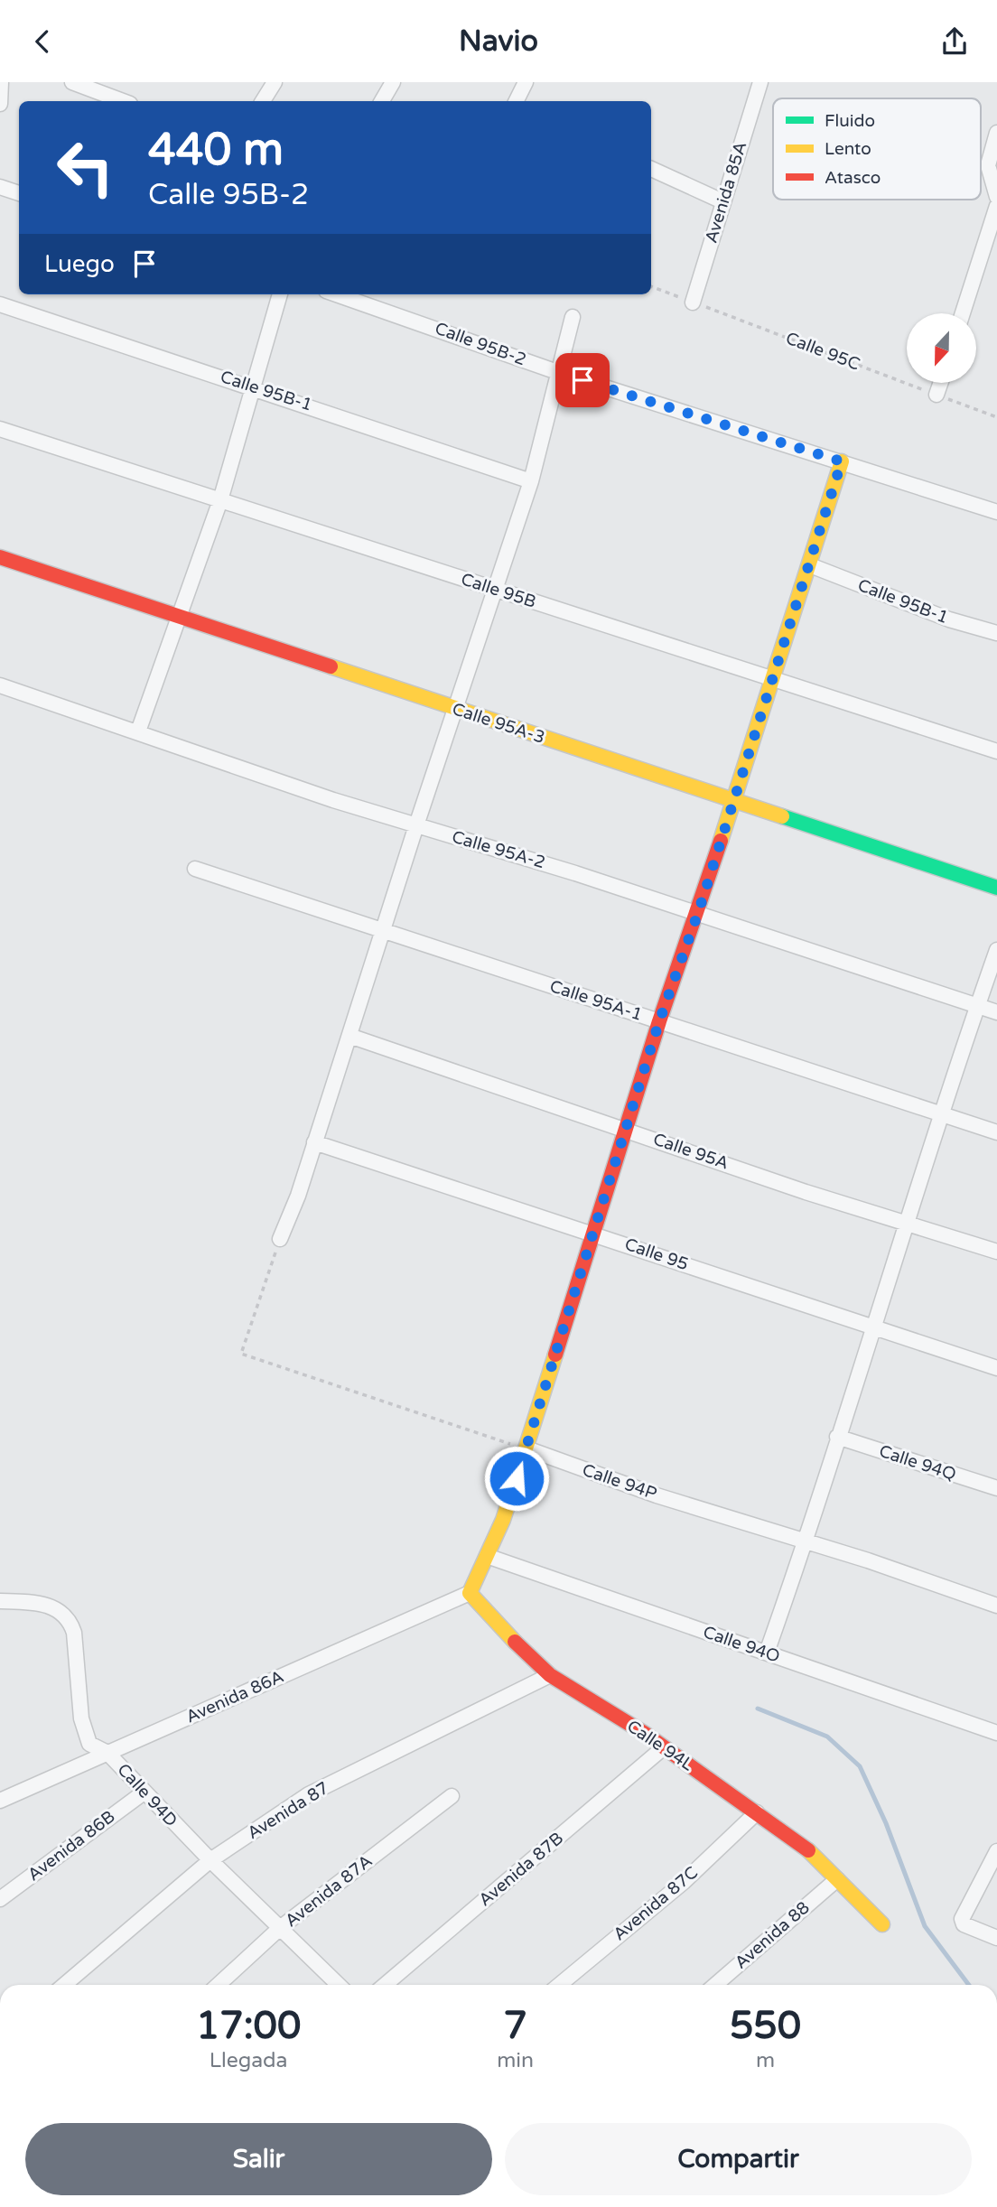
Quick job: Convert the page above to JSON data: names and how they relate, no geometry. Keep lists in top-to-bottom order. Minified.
{"streets":{"street":["Avenida 85A","Calle 95B-2","Calle 95B-1","Calle 95B","Calle 95A-3","Calle 95A-2","Calle 95A-1","Calle 95A","Calle 95","Calle 94Q","Calle 94P","Calle 94O","Avenida 86A","Calle 94L","Calle 94D","Avenida 87","Avenida 86B","Avenida 87B","Avenida 87A","Avenida 87C","Avenida 88"],"path":["Calle 95C"]},"crossings":[["Avenida 85A","Calle 95C"],["Avenida 86A","Calle 94L"],["Avenida 86A","Calle 94D"],["Calle 94L","Avenida 87"],["Calle 94L","Avenida 87B"],["Calle 94L","Avenida 87C"],["Calle 94L","Avenida 88"],["Calle 94D","Avenida 87"],["Calle 94D","Avenida 86B"],["Calle 94D","Avenida 87A"]],"legend":["Fluido","Lento","Atasco"],"north":"bottom","page":{"header":"Navio","turn":["440 m","Calle 95B-2"],"then":"Luego","eta":["17:00","Llegada","7","min","550","m"],"buttons":["Salir","Compartir"]}}
